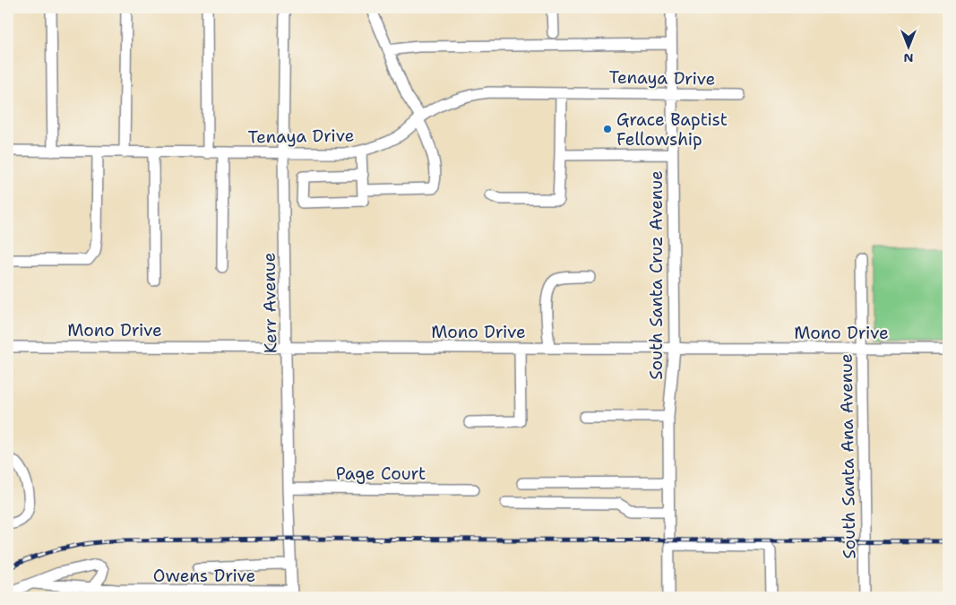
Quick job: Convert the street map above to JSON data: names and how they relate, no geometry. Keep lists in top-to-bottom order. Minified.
{"streets":{"street":["Tenaya Drive","South Santa Cruz Avenue","Kerr Avenue","Mono Drive","South Santa Ana Avenue","Page Court","Owens Drive"]},"crossings":[["Tenaya Drive","South Santa Cruz Avenue"],["Tenaya Drive","Kerr Avenue"],["South Santa Cruz Avenue","Mono Drive"],["Kerr Avenue","Mono Drive"],["Kerr Avenue","Page Court"],["Kerr Avenue","Owens Drive"],["Mono Drive","South Santa Ana Avenue"]],"places":["Grace Baptist Fellowship"],"north":"bottom"}
